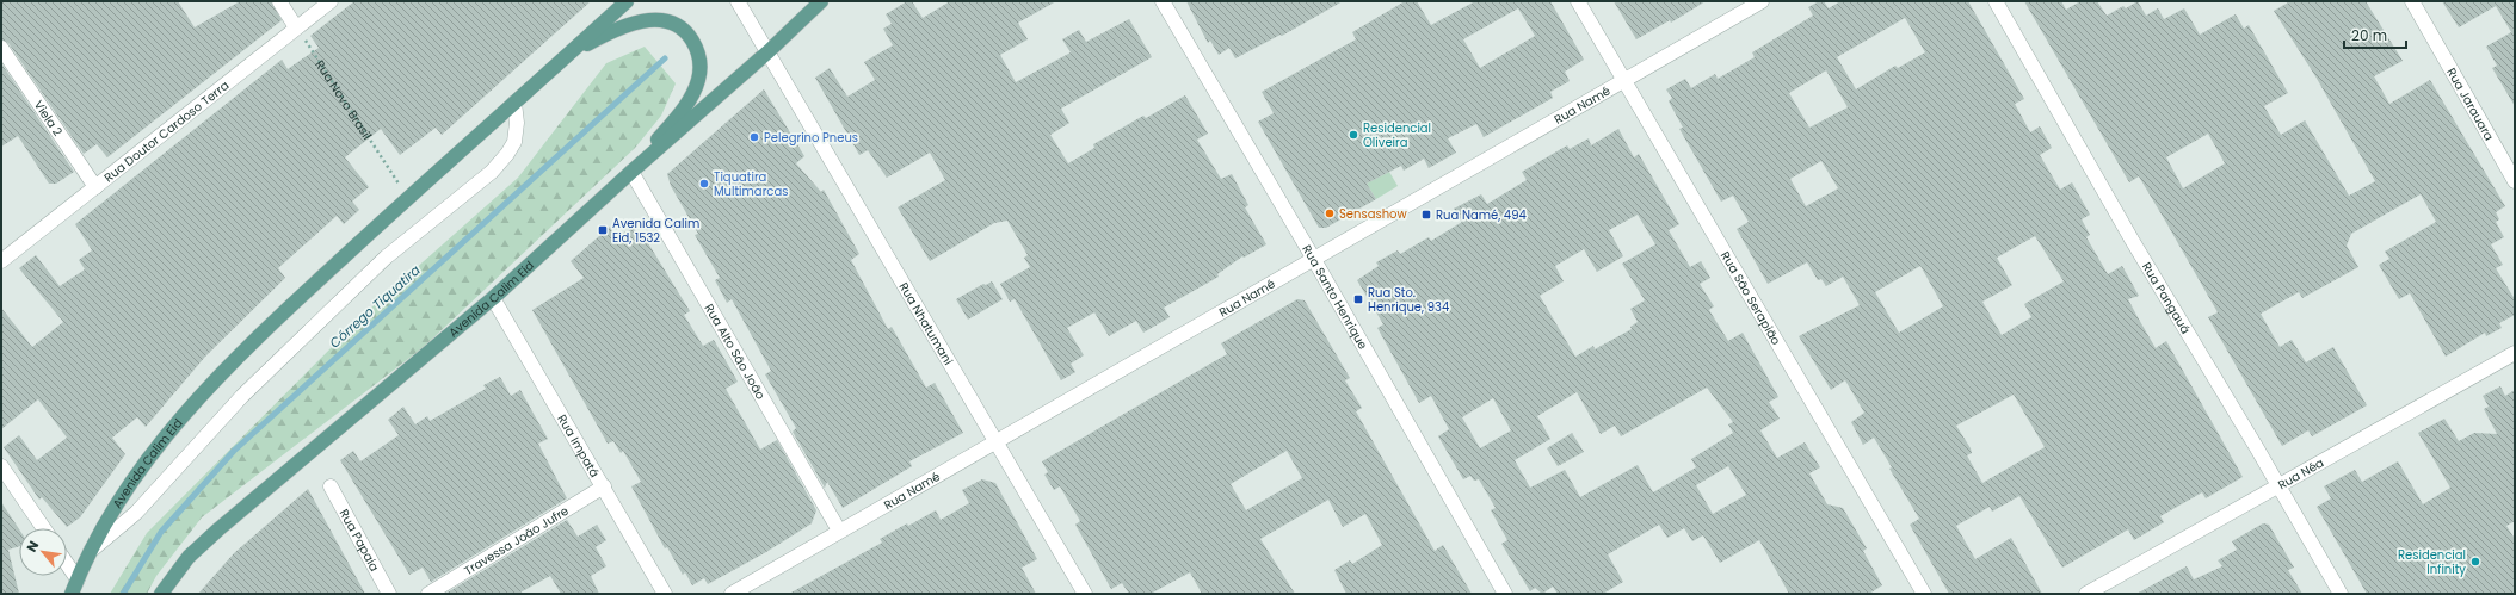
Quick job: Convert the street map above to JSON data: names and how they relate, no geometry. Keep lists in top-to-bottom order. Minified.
{"streets":{"main road":["Avenida Calim Eid"],"street":["Rua Namé","Rua Jarauara","Viela 2","Rua Doutor Cardoso Terra","Rua Santo Henrique","Rua São Serapião","Rua Pangauá","Rua Nhatumani","Rua Alto São João","Rua Impatá","Rua Néa","Rua Papaia","Travessa João Jufre"],"path":["Rua Novo Brasil"]},"crossings":[["Rua Novo Brasil","Rua Doutor Cardoso Terra"],["Rua Novo Brasil","Avenida Calim Eid"],["Rua Namé","Rua Santo Henrique"],["Rua Namé","Rua São Serapião"],["Rua Namé","Rua Nhatumani"],["Rua Namé","Rua Alto São João"],["Viela 2","Rua Doutor Cardoso Terra"],["Avenida Calim Eid","Rua Nhatumani"],["Avenida Calim Eid","Rua Alto São João"],["Avenida Calim Eid","Rua Impatá"],["Rua Pangauá","Rua Néa"],["Rua Impatá","Travessa João Jufre"]],"water":["Córrego Tiquatira"],"places":{"other":["Residencial Oliveira","Pelegrino Pneus","Tiquatira Multimarcas","Sensashow","Residencial Infinity"],"transit":["Rua Namé, 494","Avenida Calim Eid, 1532","Rua Sto. Henrique, 934"]},"scale_bar":"20 m","north":"top left"}
